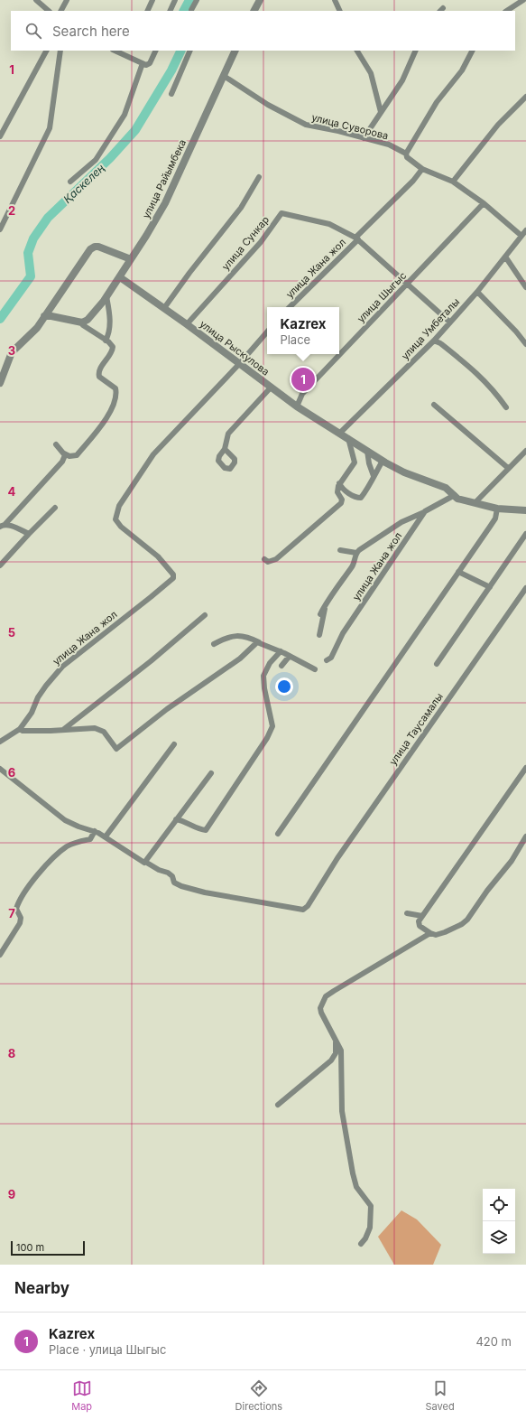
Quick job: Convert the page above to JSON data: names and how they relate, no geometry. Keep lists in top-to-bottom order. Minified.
{"streets":{"street":["улица Суворова","улица Райымбека","улица Сункар","улица Жана жол","улица Шыгыс","улица Умбеталы","улица Рыскулова","улица Таусамалы"]},"crossings":[["улица Суворова","улица Райымбека"],["улица Суворова","улица Жана жол"],["улица Суворова","улица Шыгыс"],["улица Суворова","улица Умбеталы"],["улица Сункар","улица Жана жол"],["улица Сункар","улица Шыгыс"],["улица Сункар","улица Умбеталы"],["улица Сункар","улица Рыскулова"],["улица Жана жол","улица Рыскулова"],["улица Шыгыс","улица Рыскулова"],["улица Умбеталы","улица Рыскулова"]],"water":["Қаскелең"],"scale_bar":"100 m","page":{"search":"Search here","popup":["Kazrex","Place"],"pins":"1","scale":"100 m","heading":"Nearby","list":[{"mark":"1","name":"Kazrex","note":"Place · улица Шыгыс","value":"420 m"}],"nav":["Map","Directions","Saved"]},"grid":{"rows":["1","2","3","4","5","6","7","8","9"]}}
